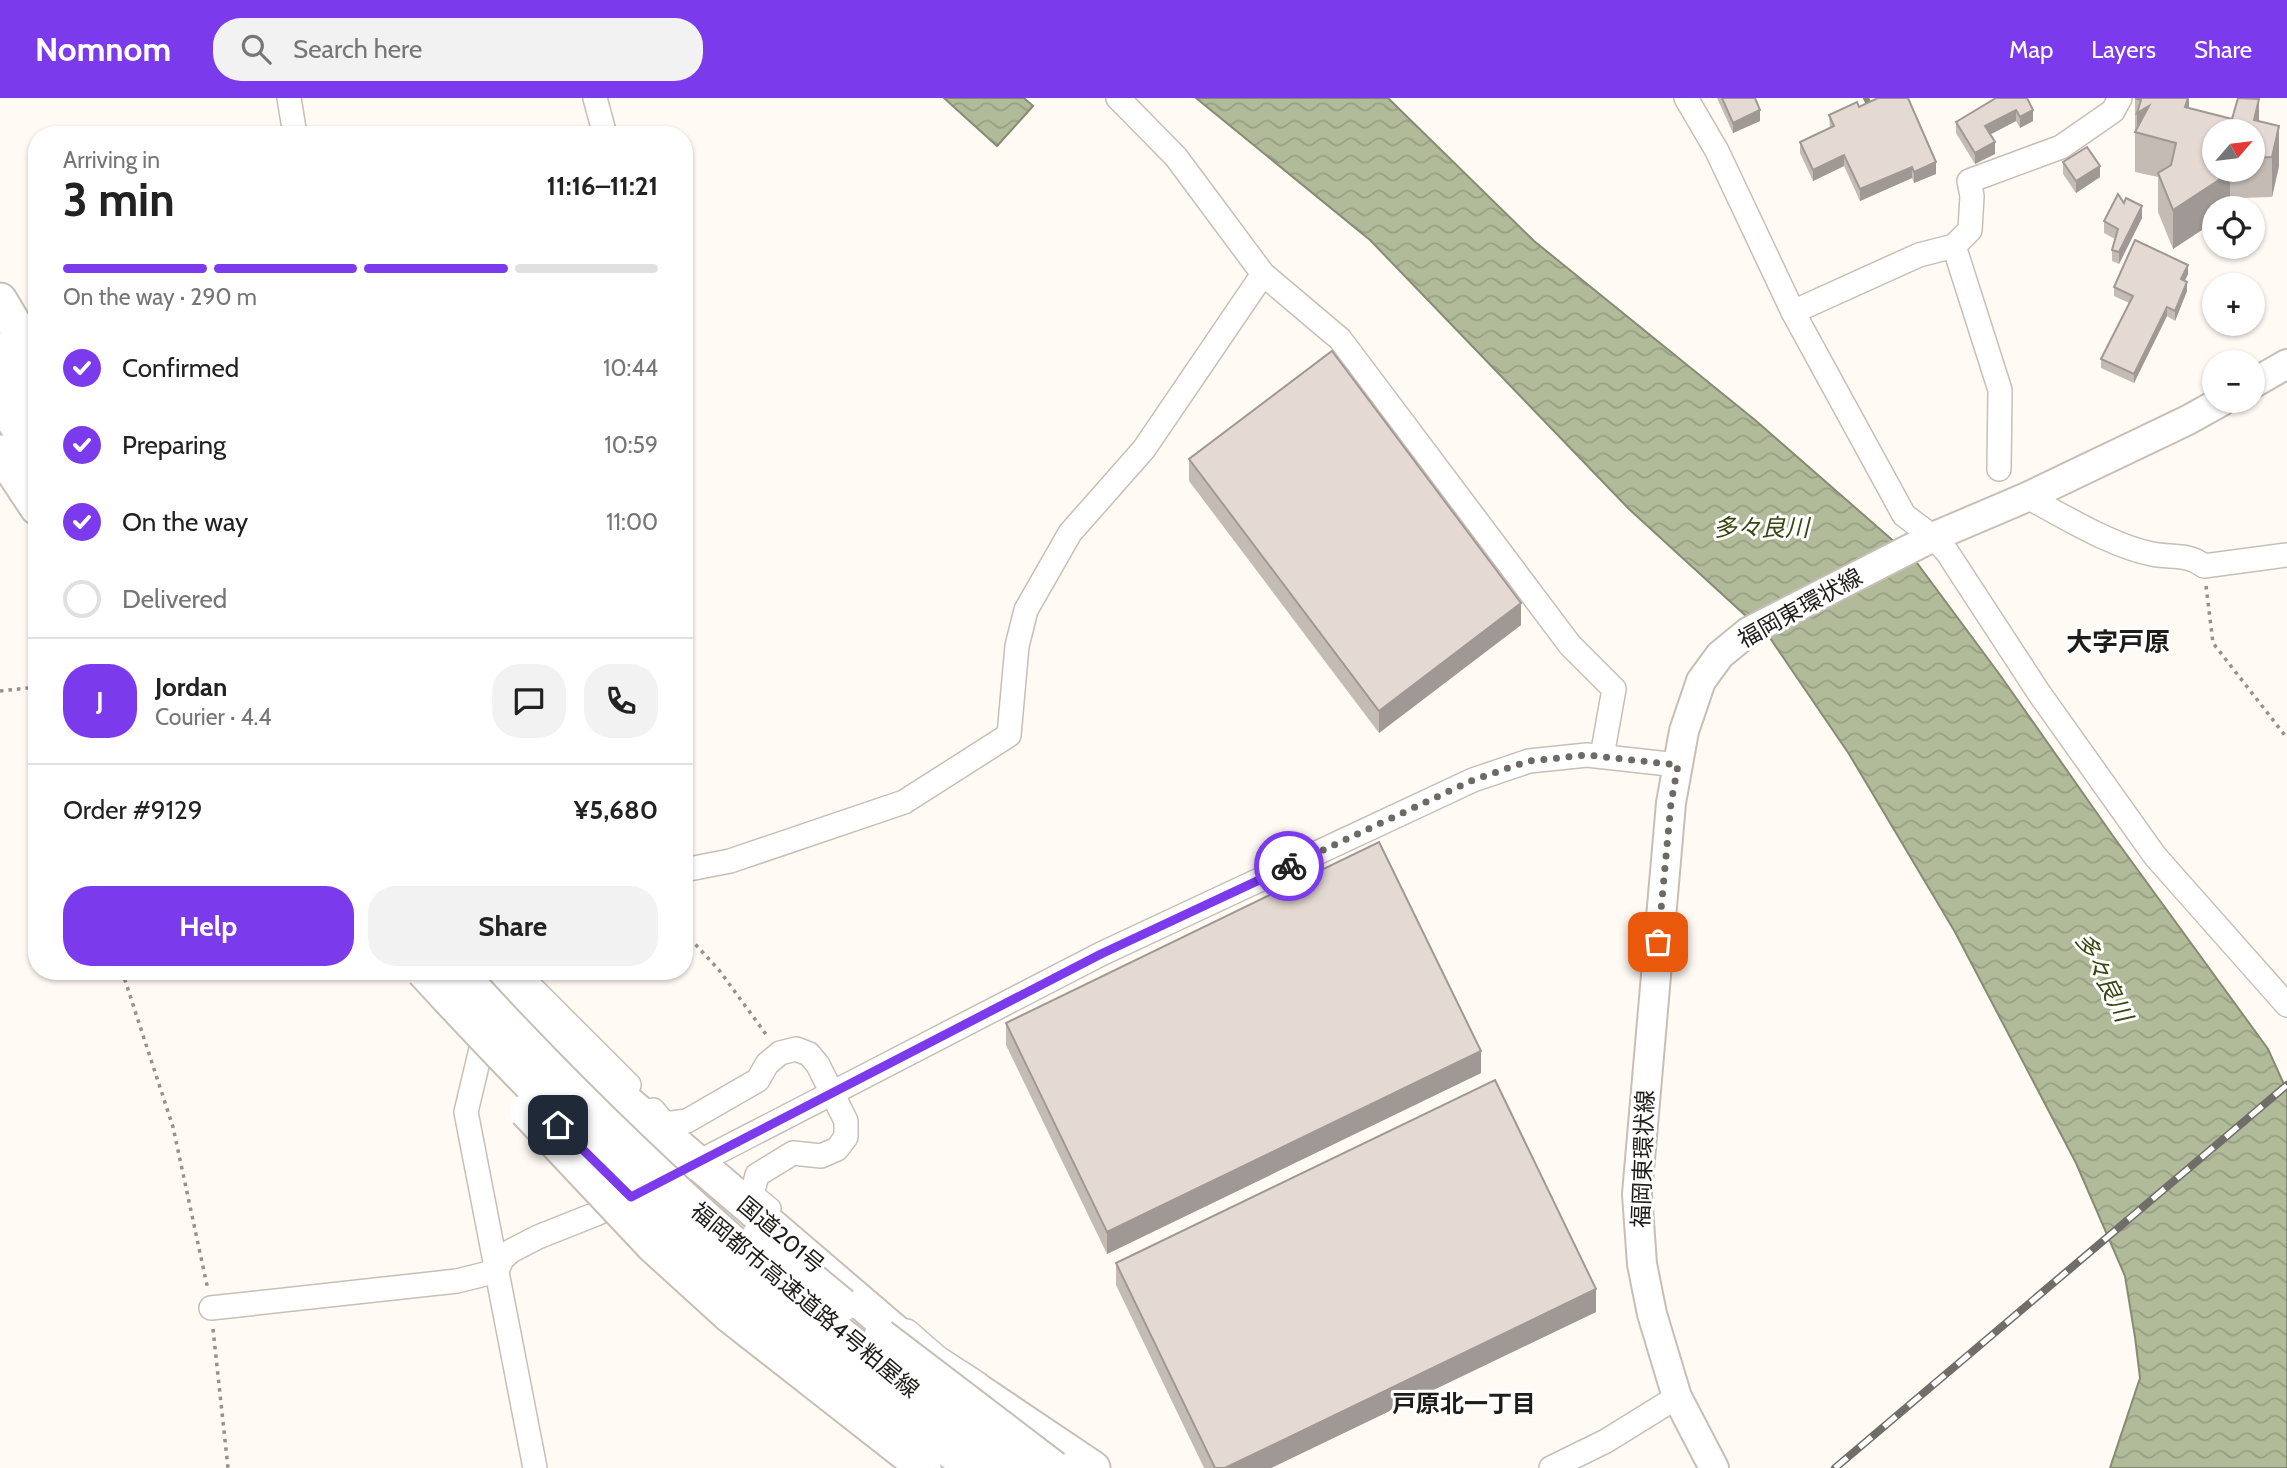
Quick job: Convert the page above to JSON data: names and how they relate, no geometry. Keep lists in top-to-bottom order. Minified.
{"streets":{"highway":["国道201号","福岡都市高速道路4号粕屋線"],"main road":["福岡東環状線"]},"crossings":[["国道201号","福岡都市高速道路4号粕屋線"]],"districts":["大字戸原","戸原北一丁目"],"water":["多々良川"],"north":"top right","page":{"header":"Nomnom","search":"Search here","nav":["Map","Layers","Share"],"map_buttons":["+","−"],"heading":["3 min","Arriving in","11:16–11:21"],"panel":["Jordan","Courier · 4.4","Order #9129","¥5,680"],"bar":"On the way · 290 m","list":[["Confirmed","10:44"],["Preparing","10:59"],["On the way","11:00"],"Delivered"],"round":"J","buttons":["Help","Share"]}}
